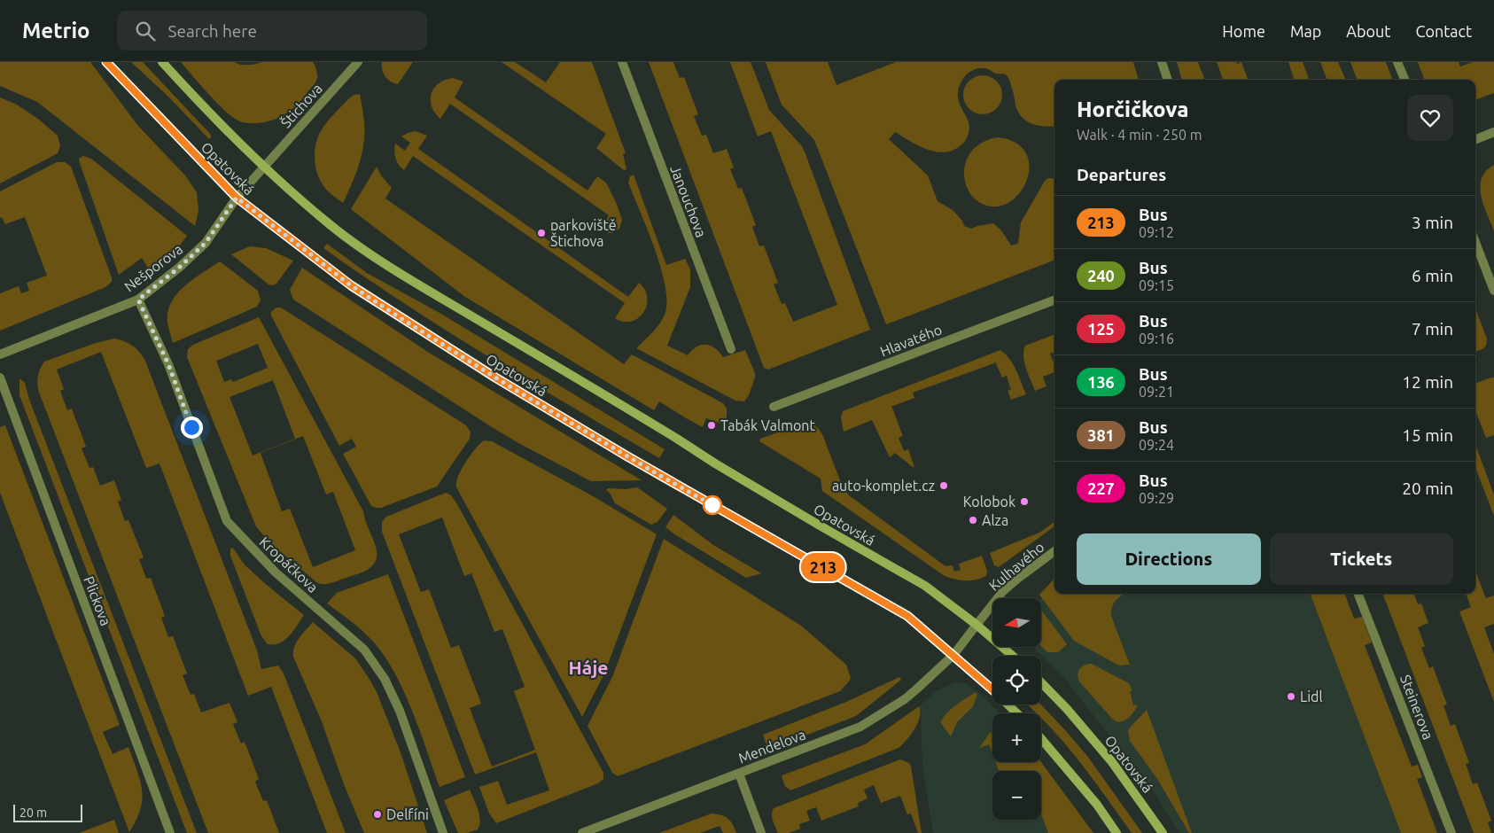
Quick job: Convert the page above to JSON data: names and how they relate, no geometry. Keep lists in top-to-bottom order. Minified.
{"streets":{"main road":["Opatovská"],"street":["Štichova","Janouchova","Nešporova","Hlavatého","Kropáčkova","Kulhavého","Plickova","Steinerova","Mendelova"]},"crossings":[["Štichova","Opatovská"],["Štichova","Nešporova"],["Opatovská","Nešporova"],["Opatovská","Kulhavého"],["Opatovská","Mendelova"],["Nešporova","Kropáčkova"]],"districts":["Háje"],"places":["parkoviště Štichova","Tabák Valmont","auto-komplet.cz","Kolobok","Alza","Lidl","Delfíni"],"lines":["bus line 213"],"scale_bar":"20 m","north":"left","page":{"header":"Metrio","search":"Search here","nav":["Home","Map","About","Contact"],"on_map":"213","heading":[["Horčičkova","Walk · 4 min · 250 m"],"Departures"],"list":[{"mark":"213","name":"Bus","note":"09:12","value":"3 min"},{"mark":"240","name":"Bus","note":"09:15","value":"6 min"},{"mark":"125","name":"Bus","note":"09:16","value":"7 min"},{"mark":"136","name":"Bus","note":"09:21","value":"12 min"},{"mark":"381","name":"Bus","note":"09:24","value":"15 min"},{"mark":"227","name":"Bus","note":"09:29","value":"20 min"}],"buttons":["Directions","Tickets"],"map_buttons":["+","−"],"scale":"20 m"}}
